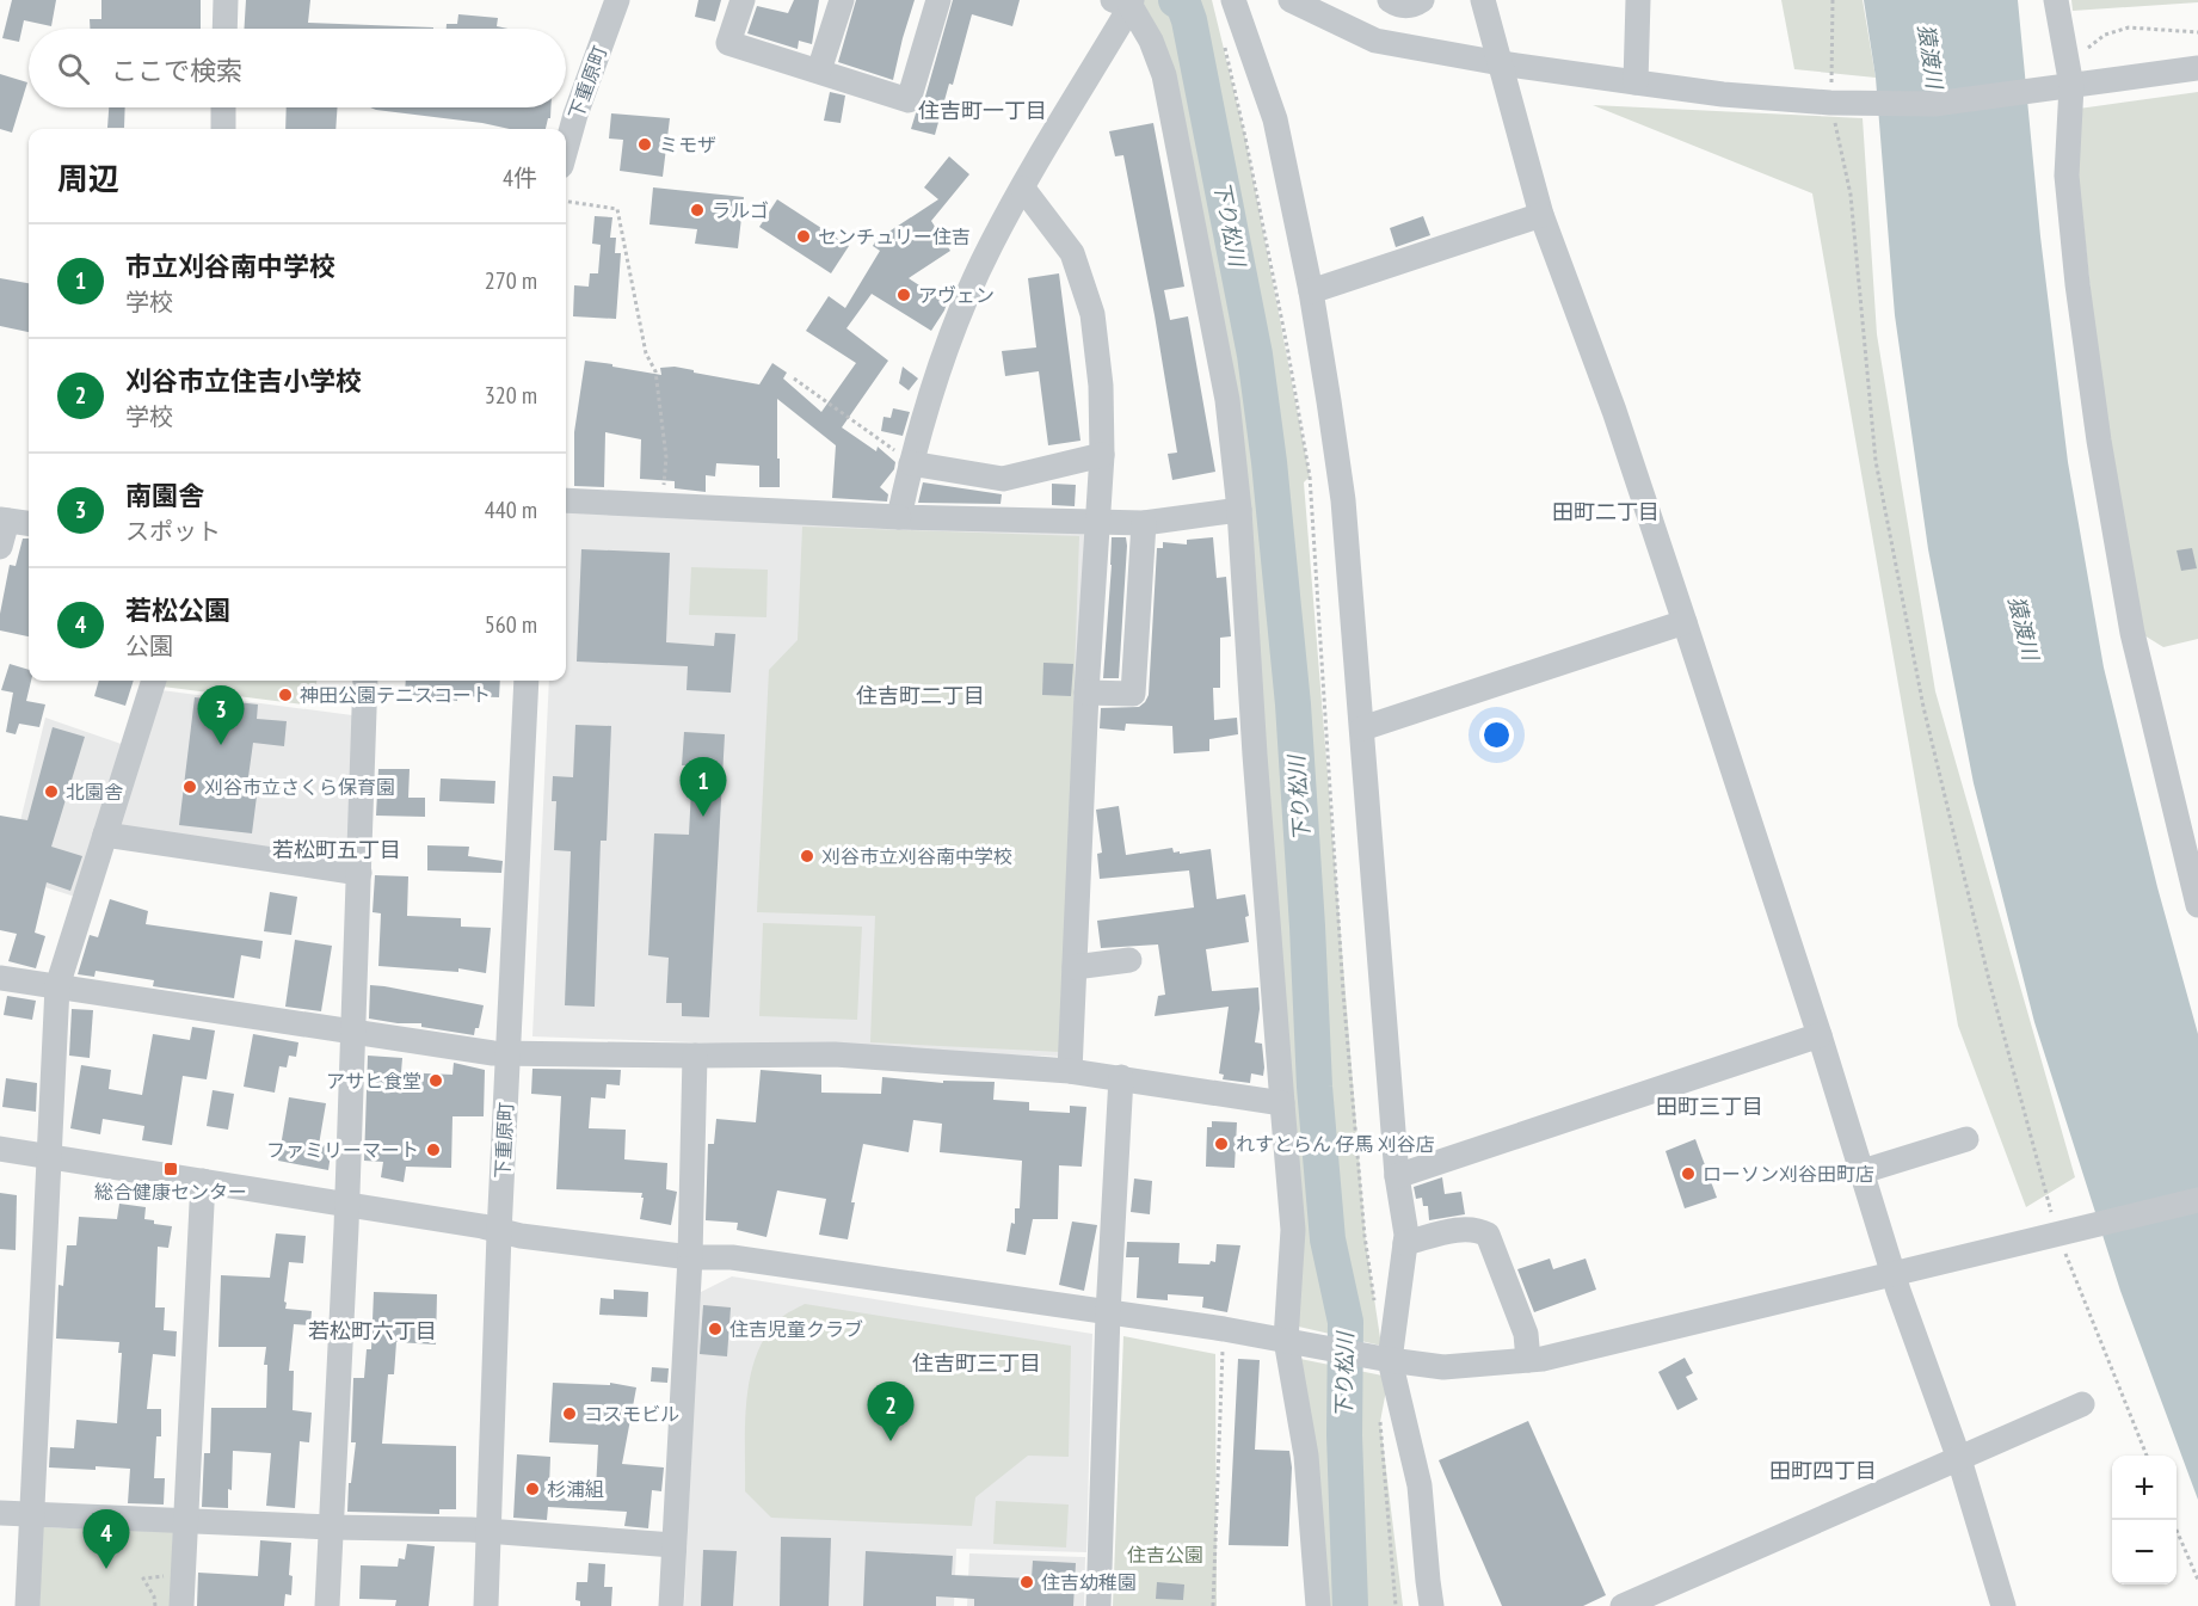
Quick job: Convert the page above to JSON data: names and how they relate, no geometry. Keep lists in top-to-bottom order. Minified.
{"streets":{"street":["下重原町"]},"districts":["住吉町一丁目","田町二丁目","住吉町二丁目","若松町五丁目","田町三丁目","若松町六丁目","住吉町三丁目","田町四丁目"],"water":["猿渡川","下り松川"],"parks":["住吉公園"],"places":{"other":["ミモザ","ラルゴ","センチュリー住吉","アヴェン","神田公園テニスコート","刈谷市立さくら保育園","北園舎","刈谷市立刈谷南中学校","アサヒ食堂","れすとらん 仔馬 刈谷店","ファミリーマート","ローソン刈谷田町店","住吉児童クラブ","コスモビル","杉浦組","住吉幼稚園"],"transit":["総合健康センター"]},"page":{"search":"ここで検索","heading":["周辺","4件"],"list":[{"mark":"1","name":"市立刈谷南中学校","note":"学校","value":"270 m"},{"mark":"2","name":"刈谷市立住吉小学校","note":"学校","value":"320 m"},{"mark":"3","name":"南園舎","note":"スポット","value":"440 m"},{"mark":"4","name":"若松公園","note":"公園","value":"560 m"}],"pins":["3","1","2","4"],"map_buttons":["+","−"]}}
